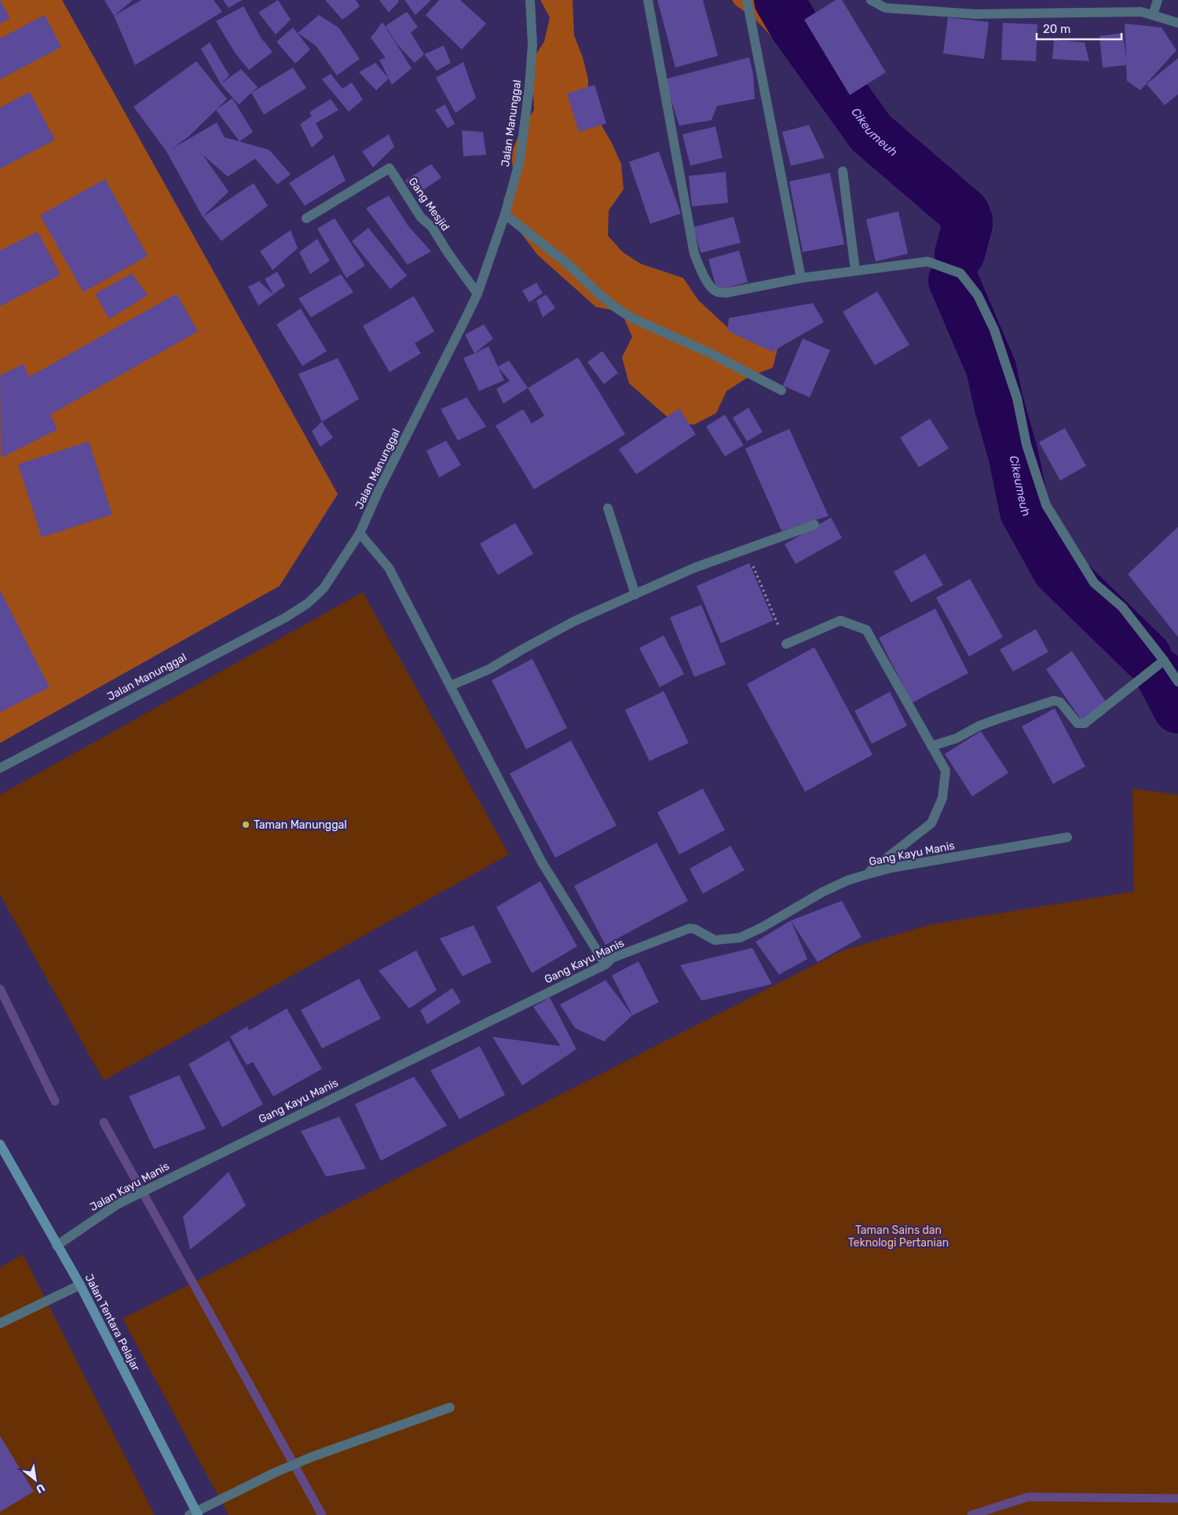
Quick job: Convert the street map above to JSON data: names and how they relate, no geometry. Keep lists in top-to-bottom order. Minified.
{"streets":{"main road":["Jalan Tentara Pelajar"],"street":["Jalan Manunggal","Gang Mesjid","Gang Kayu Manis","Jalan Kayu Manis"]},"crossings":[["Jalan Manunggal","Gang Mesjid"],["Gang Kayu Manis","Jalan Kayu Manis"],["Jalan Kayu Manis","Jalan Tentara Pelajar"]],"water":["Cikeumeuh"],"parks":["Taman Sains dan Teknologi Pertanian"],"places":["Taman Manunggal"],"scale_bar":"20 m","north":"bottom right"}
